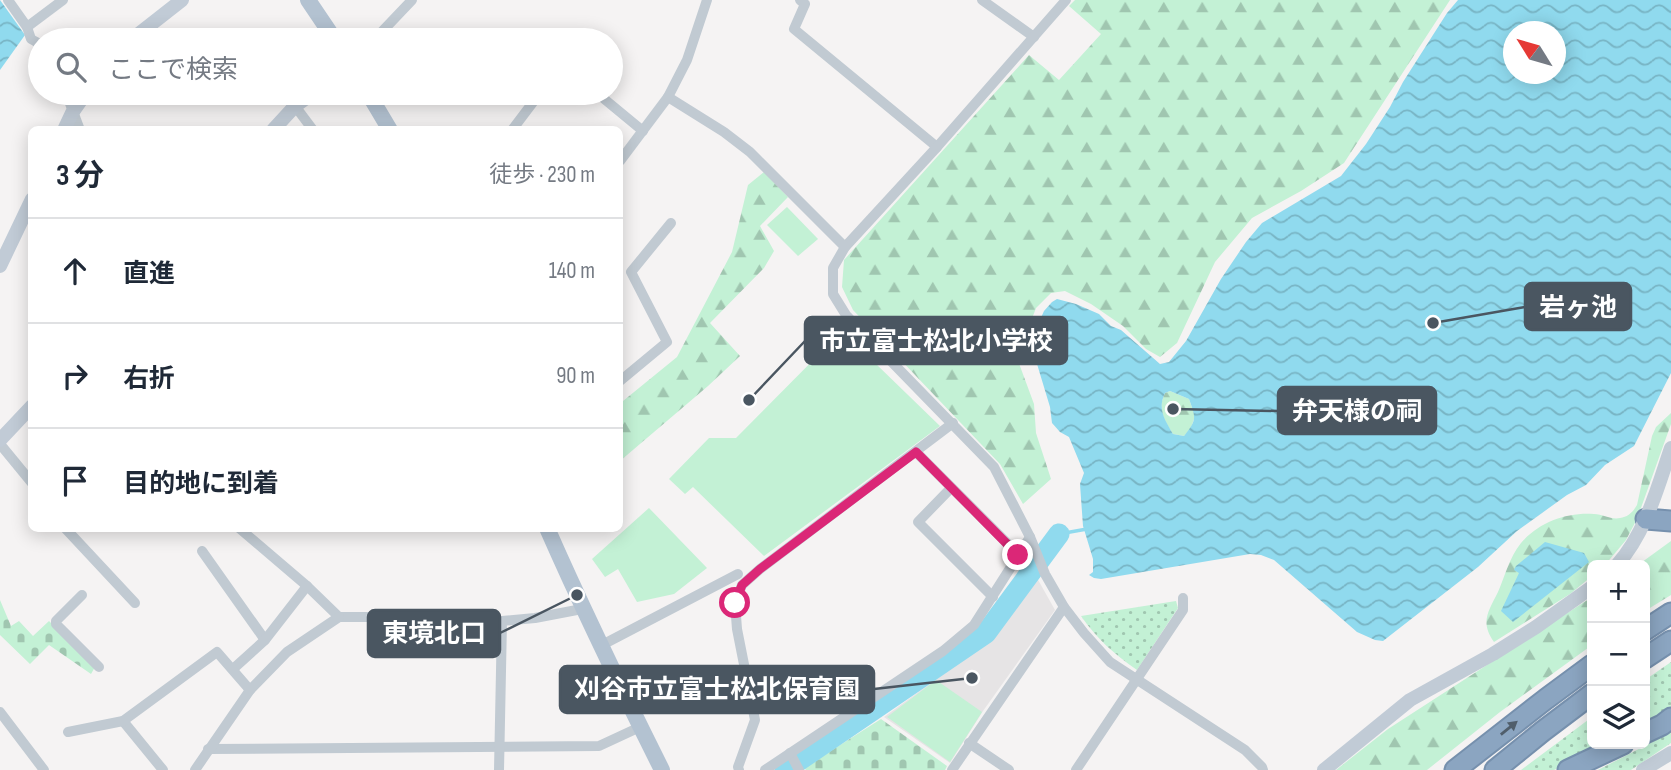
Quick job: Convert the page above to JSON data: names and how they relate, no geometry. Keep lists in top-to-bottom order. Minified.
{"places":["岩ヶ池","市立富士松北小学校","弁天様の祠","東境北口","刈谷市立富士松北保育園"],"north":"top left","page":{"search":"ここで検索","heading":["3 分","徒歩 · 230 m"],"list":[["直進","140 m"],["右折","90 m"],"目的地に到着"],"map_buttons":["+","−"]}}
